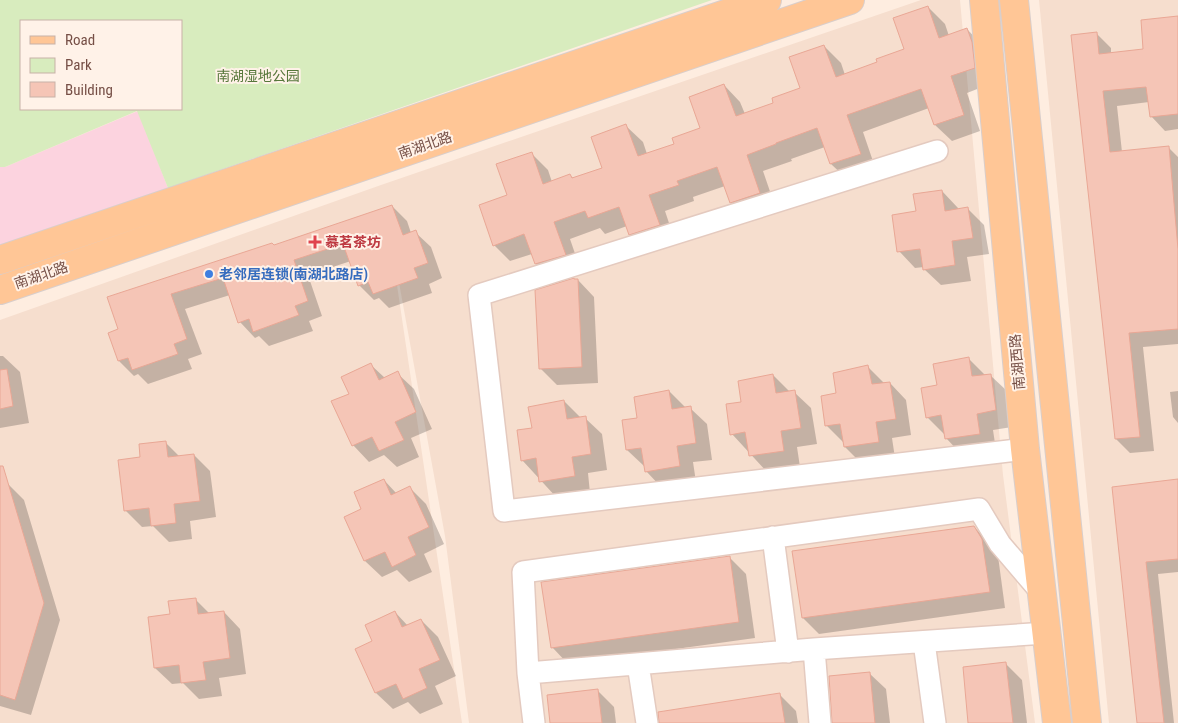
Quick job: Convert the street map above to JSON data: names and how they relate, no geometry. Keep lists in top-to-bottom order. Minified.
{"streets":{"main road":["南湖北路","南湖西路"]},"parks":["南湖湿地公园"],"places":{"health":["慕茗茶坊"],"other":["老邻居连锁(南湖北路店)"]},"legend":["Road","Park","Building"]}
